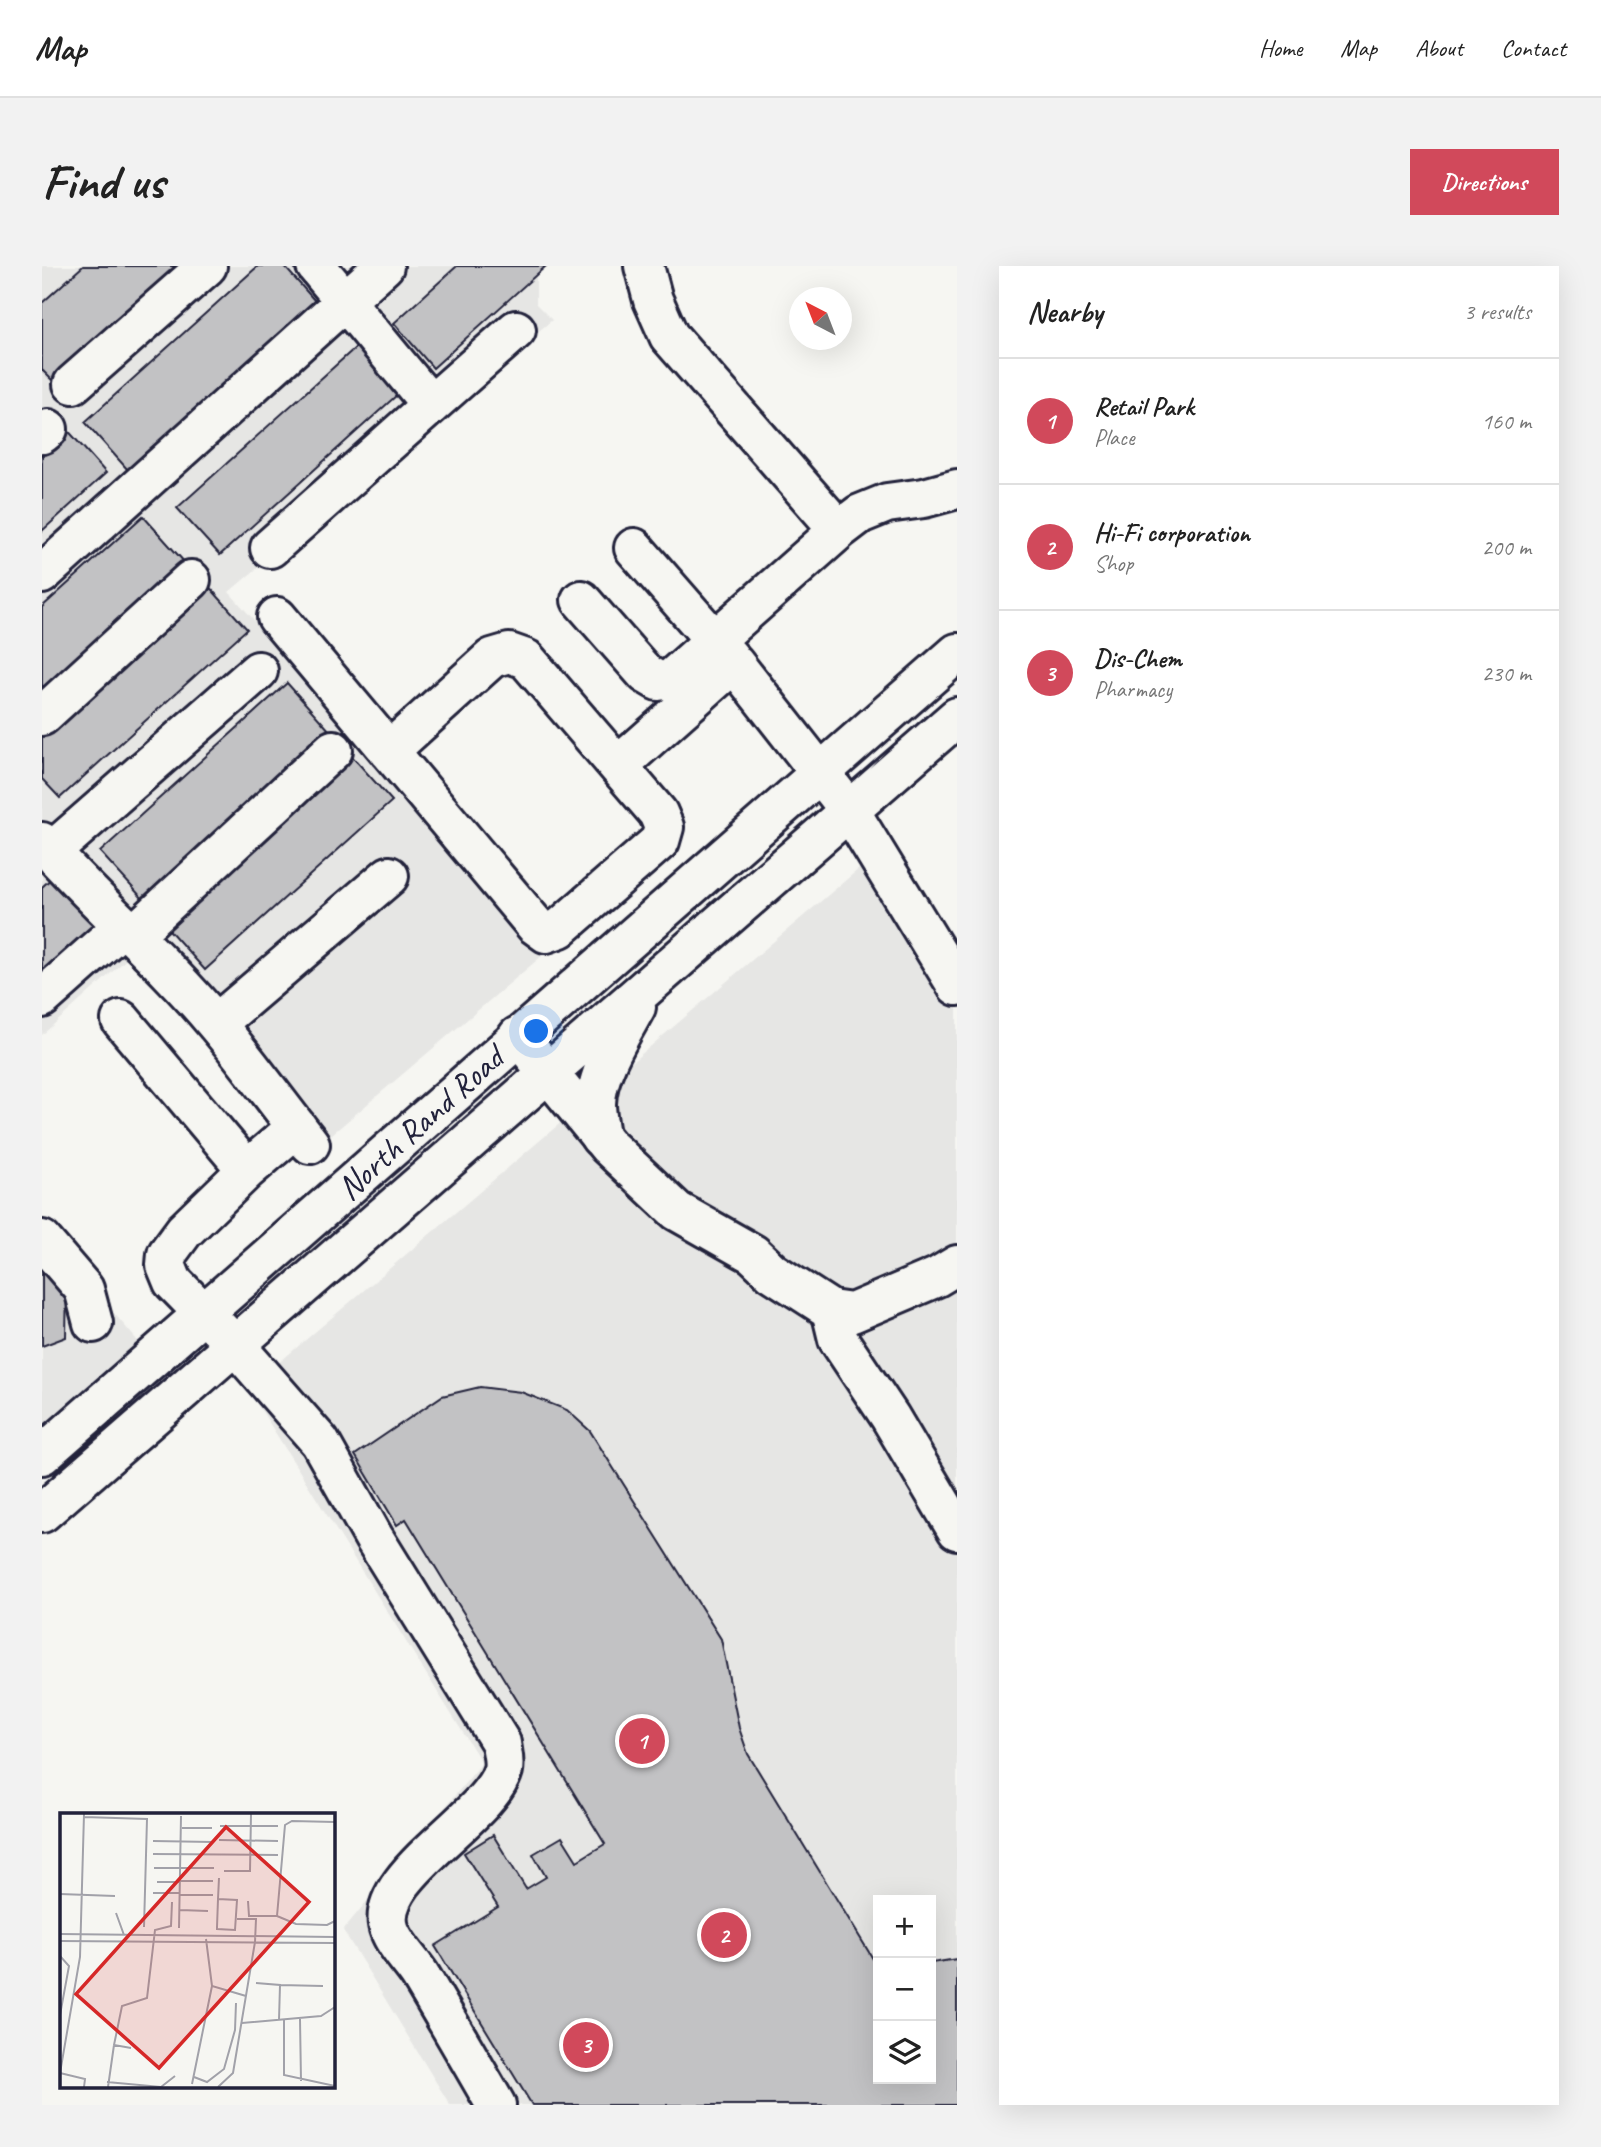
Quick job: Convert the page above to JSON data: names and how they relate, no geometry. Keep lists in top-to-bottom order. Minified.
{"streets":{"main road":["North Rand Road"]},"north":"top left","page":{"header":"Map","nav":["Home","Map","About","Contact"],"buttons":"Directions","title":"Find us","heading":["Nearby","3 results"],"list":[{"mark":"1","name":"Retail Park","note":"Place","value":"160 m"},{"mark":"2","name":"Hi-Fi corporation","note":"Shop","value":"200 m"},{"mark":"3","name":"Dis-Chem","note":"Pharmacy","value":"230 m"}],"pins":["1","2","3"],"map_buttons":["+","−"]}}
